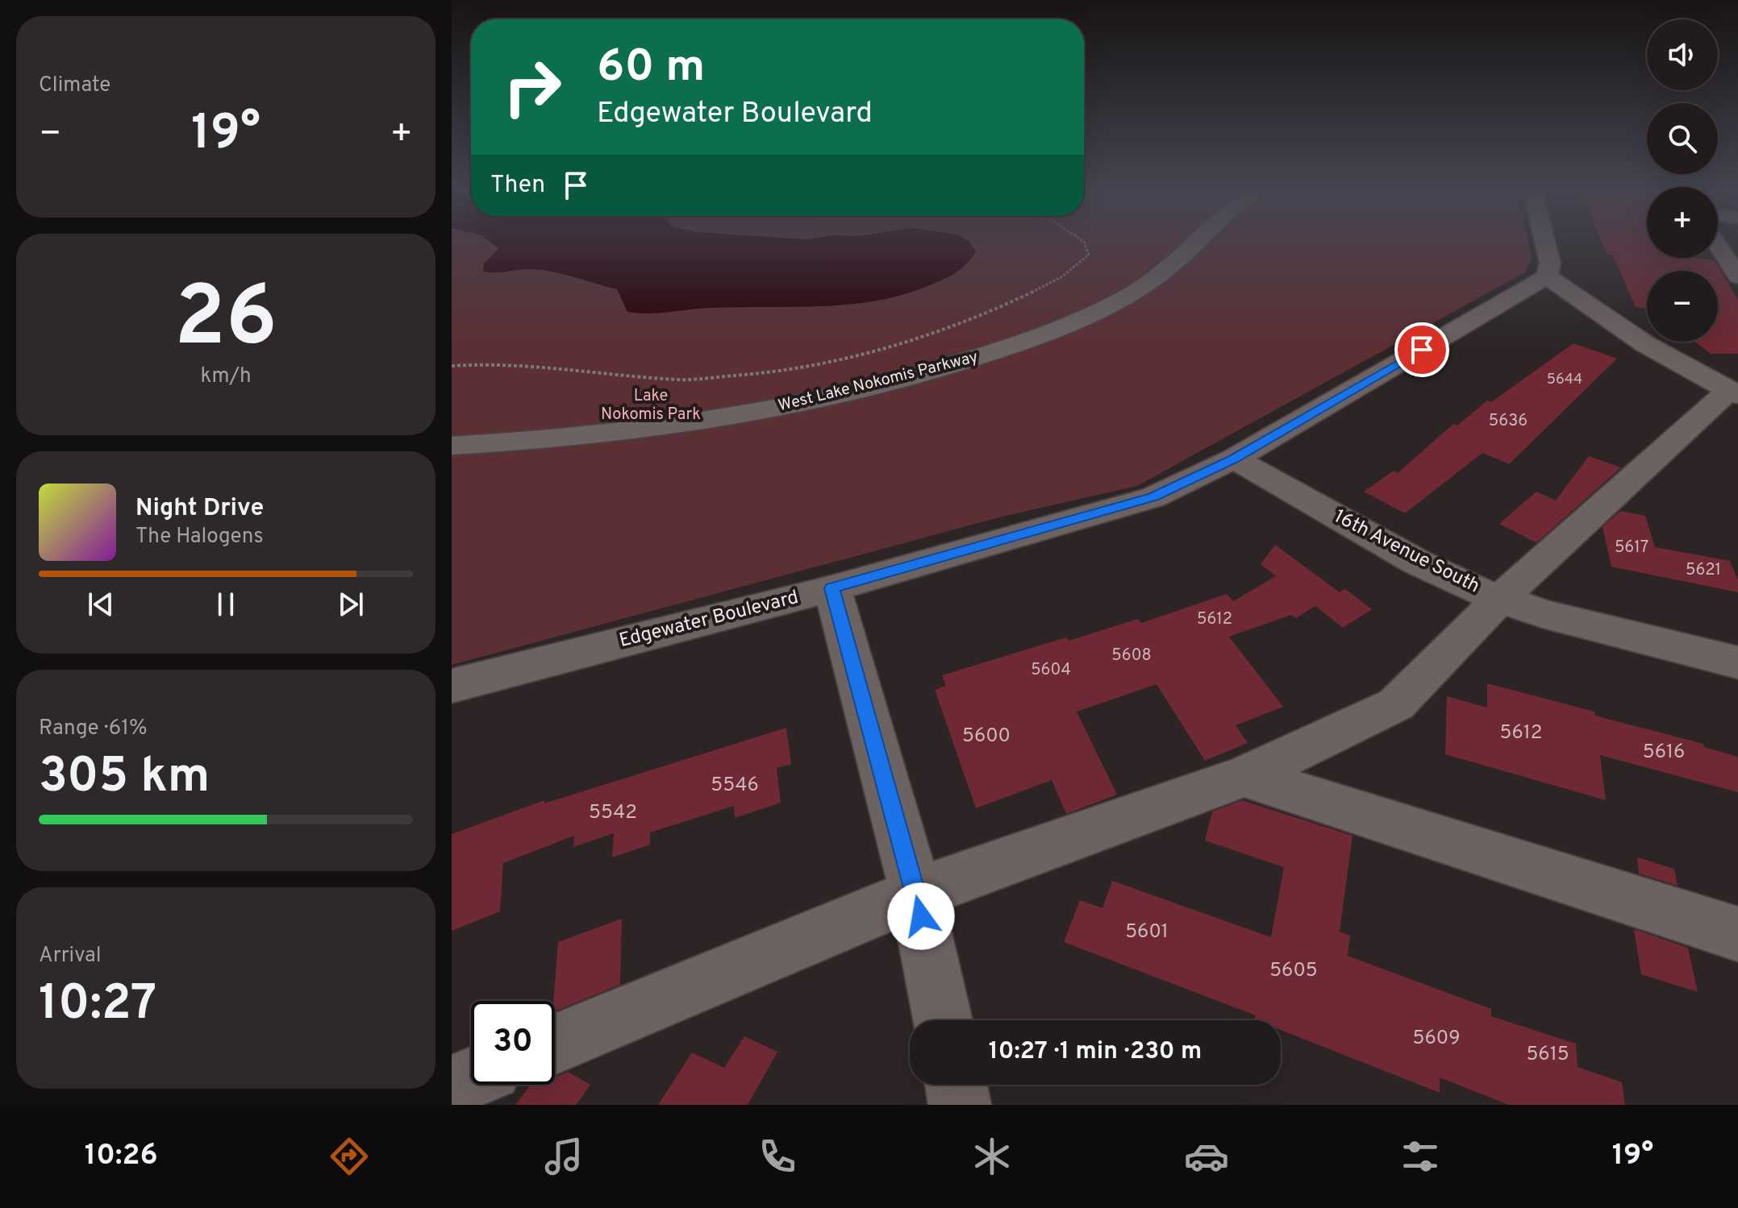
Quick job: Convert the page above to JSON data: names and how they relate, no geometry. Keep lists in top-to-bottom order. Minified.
{"streets":{"street":["West Lake Nokomis Parkway","16th Avenue South","Edgewater Boulevard"]},"crossings":[["16th Avenue South","Edgewater Boulevard"]],"parks":["Lake Nokomis Park"],"house_numbers":["5644","5636","5617","5621","5612","5608","5604","5612","5600","5616","5546","5542","5601","5605","5609","5615"],"page":{"tile":["Climate",["26","km/h"],["Range · 61%","305 km"],["Arrival","10:27"]],"map_buttons":["+","−"],"turn":["60 m","Edgewater Boulevard"],"heat":["−","19°","+"],"then":"Then","song":["Night Drive","The Halogens"],"limit":"30","trip":"10:27 · 1 min · 230 m","tabs":["10:26","19°"]}}
